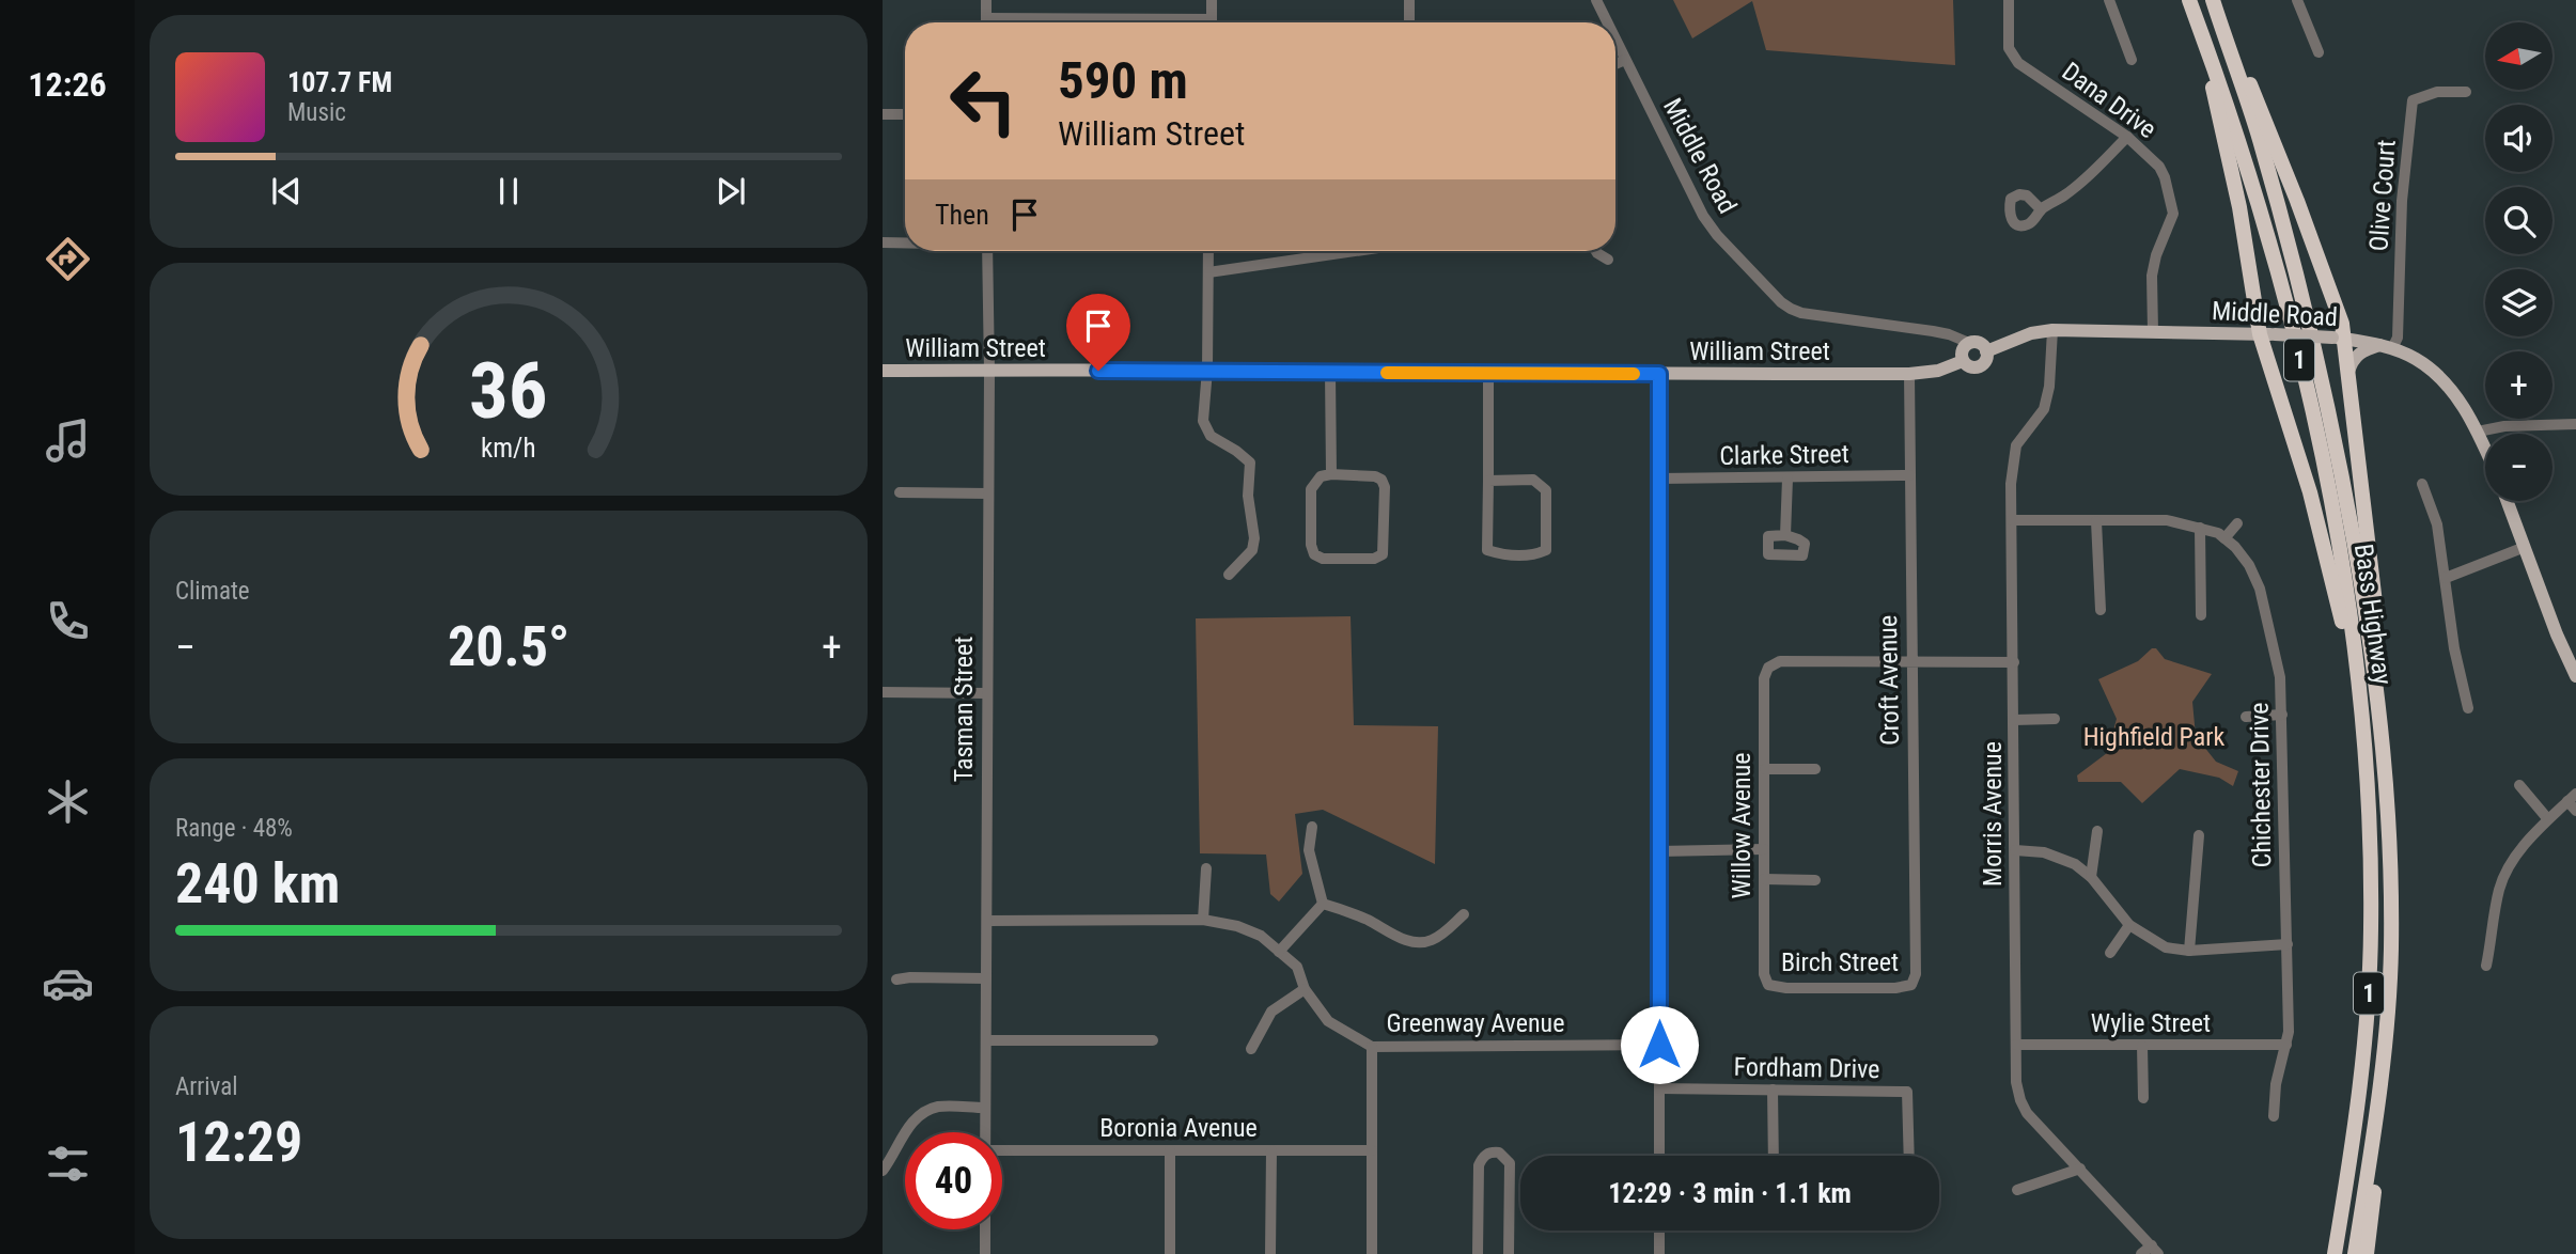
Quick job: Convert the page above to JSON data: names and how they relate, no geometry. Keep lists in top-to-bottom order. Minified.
{"streets":{"highway":["1","Bass Highway"],"main road":["Middle Road","William Street"],"street":["Dana Drive","Olive Court","Clarke Street","Croft Avenue","Tasman Street","Chichester Drive","Morris Avenue","Willow Avenue","Birch Street","Greenway Avenue","Wylie Street","Fordham Drive","Boronia Avenue"]},"crossings":[["Dana Drive","Middle Road"],["Middle Road","Olive Court"],["Middle Road","William Street"],["Middle Road","Morris Avenue"],["William Street","Croft Avenue"],["William Street","Tasman Street"],["Clarke Street","Croft Avenue"],["Croft Avenue","Willow Avenue"],["Croft Avenue","Birch Street"],["Tasman Street","Greenway Avenue"],["Chichester Drive","Morris Avenue"],["Chichester Drive","Wylie Street"],["Morris Avenue","Wylie Street"],["Willow Avenue","Birch Street"]],"parks":["Highfield Park"],"north":"left","page":{"tabs":"12:26","map_buttons":["+","−"],"turn":["590 m","William Street"],"song":["107.7 FM","Music"],"then":"Then","tile":["Climate",["Range · 48%","240 km"],["Arrival","12:29"]],"heat":["−","20.5°","+"],"limit":"40","trip":"12:29 · 3 min · 1.1 km","gauge":["36","km/h"]}}
